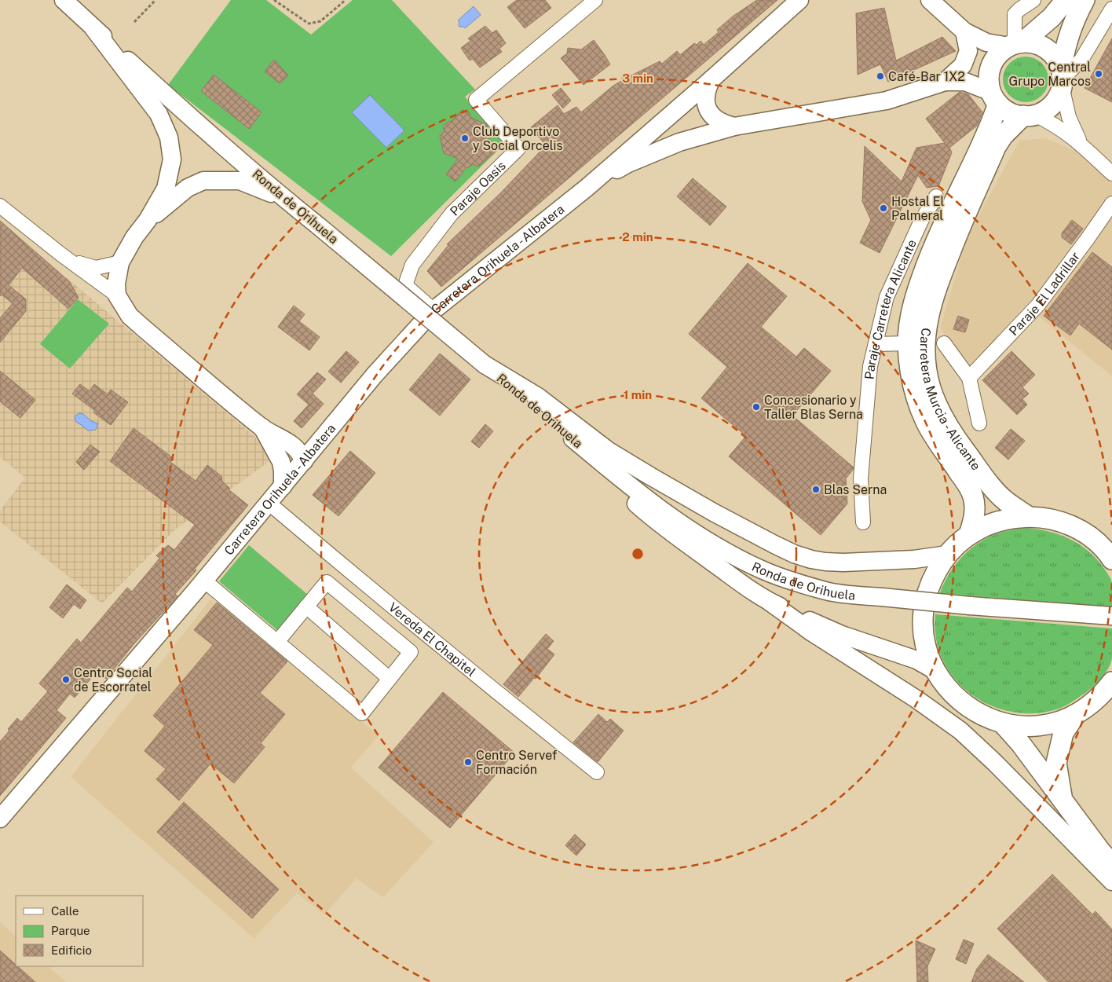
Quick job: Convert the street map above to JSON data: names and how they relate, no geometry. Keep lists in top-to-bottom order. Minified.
{"streets":{"highway":["Carretera Murcia - Alicante"],"main road":["Ronda de Orihuela","Carretera Orihuela - Albatera"],"street":["Paraje Oasis","Paraje El Ladrillar","Paraje Carretera Alicante","Vereda El Chapitel"]},"crossings":[["Paraje Oasis","Carretera Orihuela - Albatera"],["Carretera Orihuela - Albatera","Vereda El Chapitel"]],"places":["Central Grupo Marcos","Café-Bar 1X2","Club Deportivo y Social Orcelis","Hostal El Palmeral","Concesionario y Taller Blas Serna","Blas Serna","Centro Social de Escorratel","Centro Servef Formación"],"legend":["Calle","Parque","Edificio"],"rings":["3 min","2 min","1 min"]}
